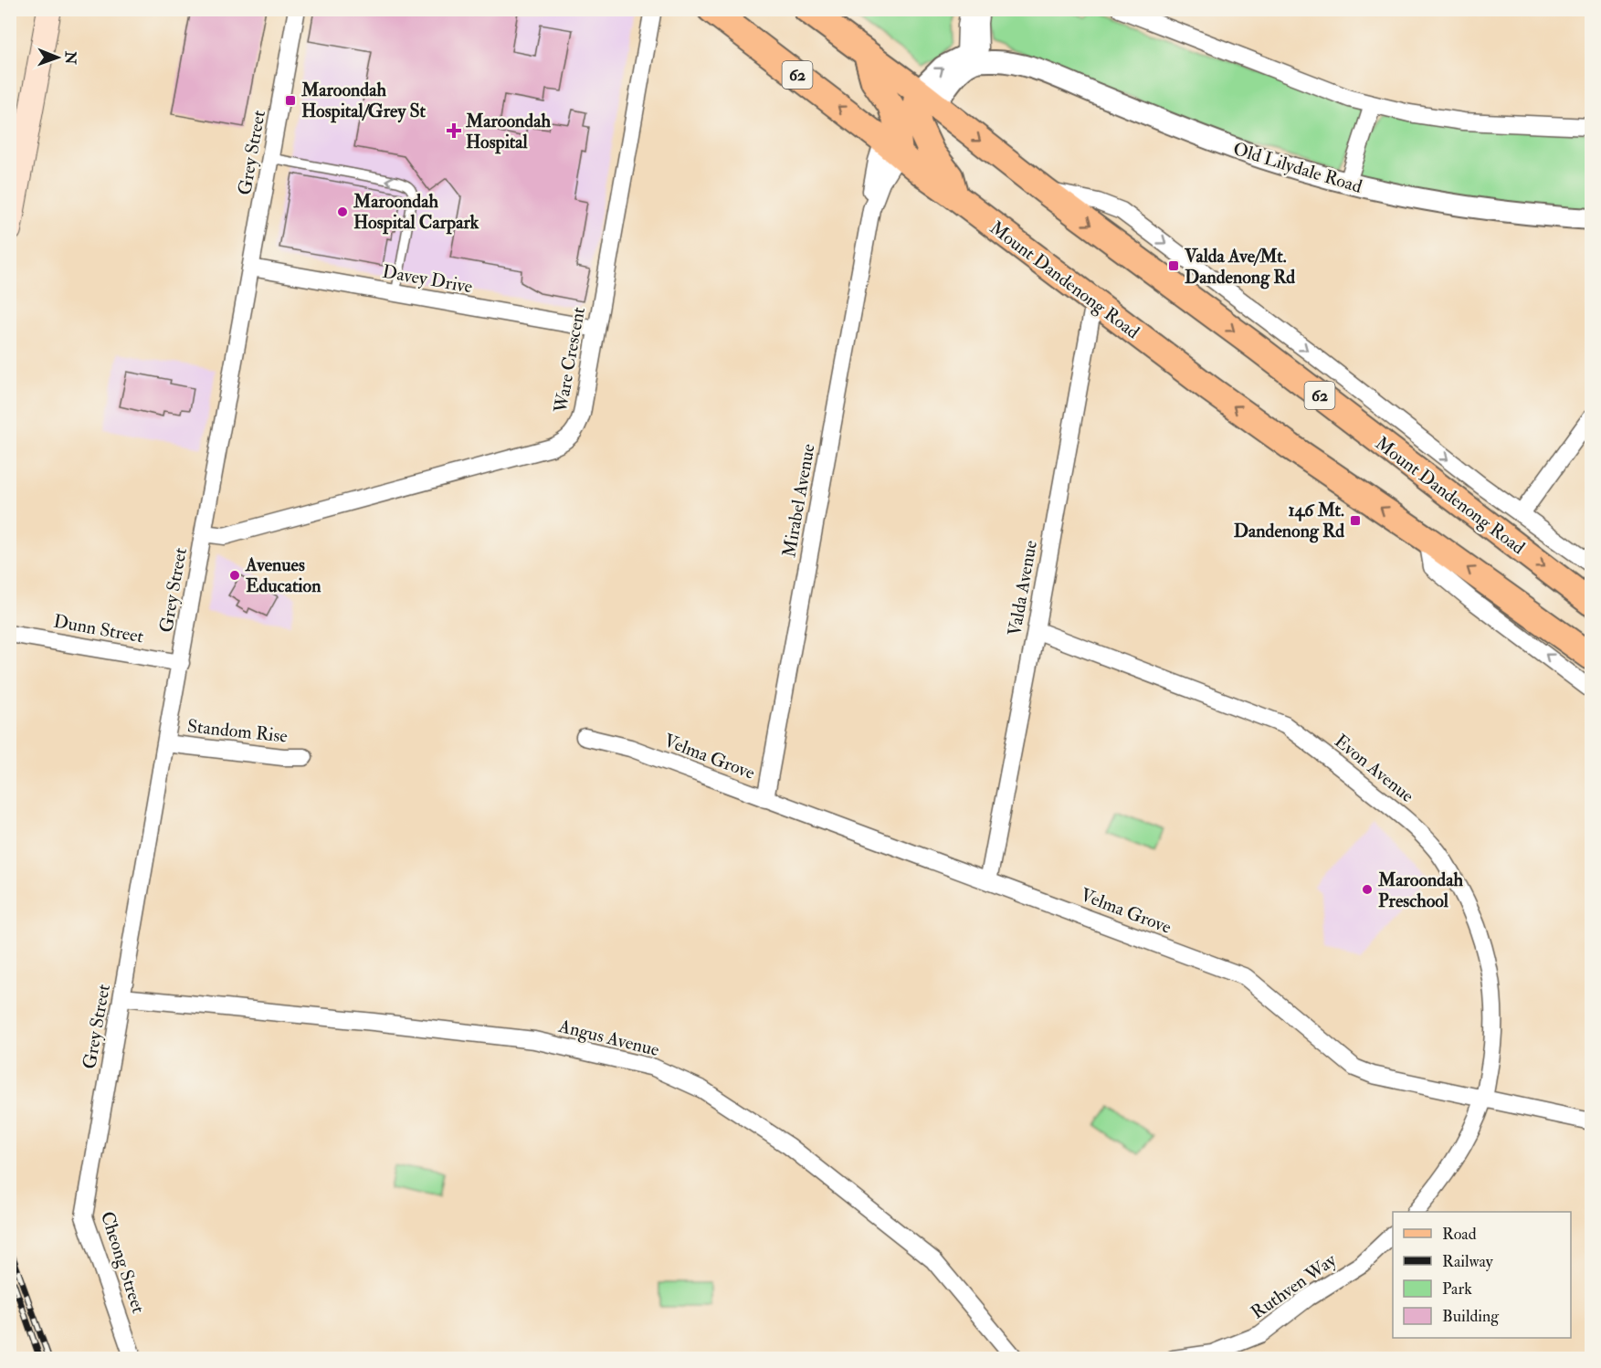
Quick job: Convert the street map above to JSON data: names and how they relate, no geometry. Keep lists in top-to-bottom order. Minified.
{"streets":{"main road":["62","Mount Dandenong Road"],"street":["Grey Street","Old Lilydale Road","Davey Drive","Ware Crescent","Mirabel Avenue","Valda Avenue","Dunn Street","Standom Rise","Velma Grove","Evon Avenue","Angus Avenue","Cheong Street","Ruthven Way"]},"crossings":[["Grey Street","Davey Drive"],["Grey Street","Ware Crescent"],["Grey Street","Dunn Street"],["Grey Street","Standom Rise"],["Grey Street","Angus Avenue"],["Grey Street","Cheong Street"],["Old Lilydale Road","Mount Dandenong Road"],["Davey Drive","Ware Crescent"],["Mount Dandenong Road","Mirabel Avenue"],["Mount Dandenong Road","Valda Avenue"],["Mirabel Avenue","Velma Grove"],["Valda Avenue","Velma Grove"],["Valda Avenue","Evon Avenue"],["Velma Grove","Evon Avenue"]],"places":{"transit":["Maroondah Hospital/Grey St","Valda Ave/Mt. Dandenong Rd","146 Mt. Dandenong Rd"],"health":["Maroondah Hospital"],"other":["Maroondah Hospital Carpark","Avenues Education","Maroondah Preschool"]},"legend":["Road","Railway","Park","Building"],"north":"right"}
